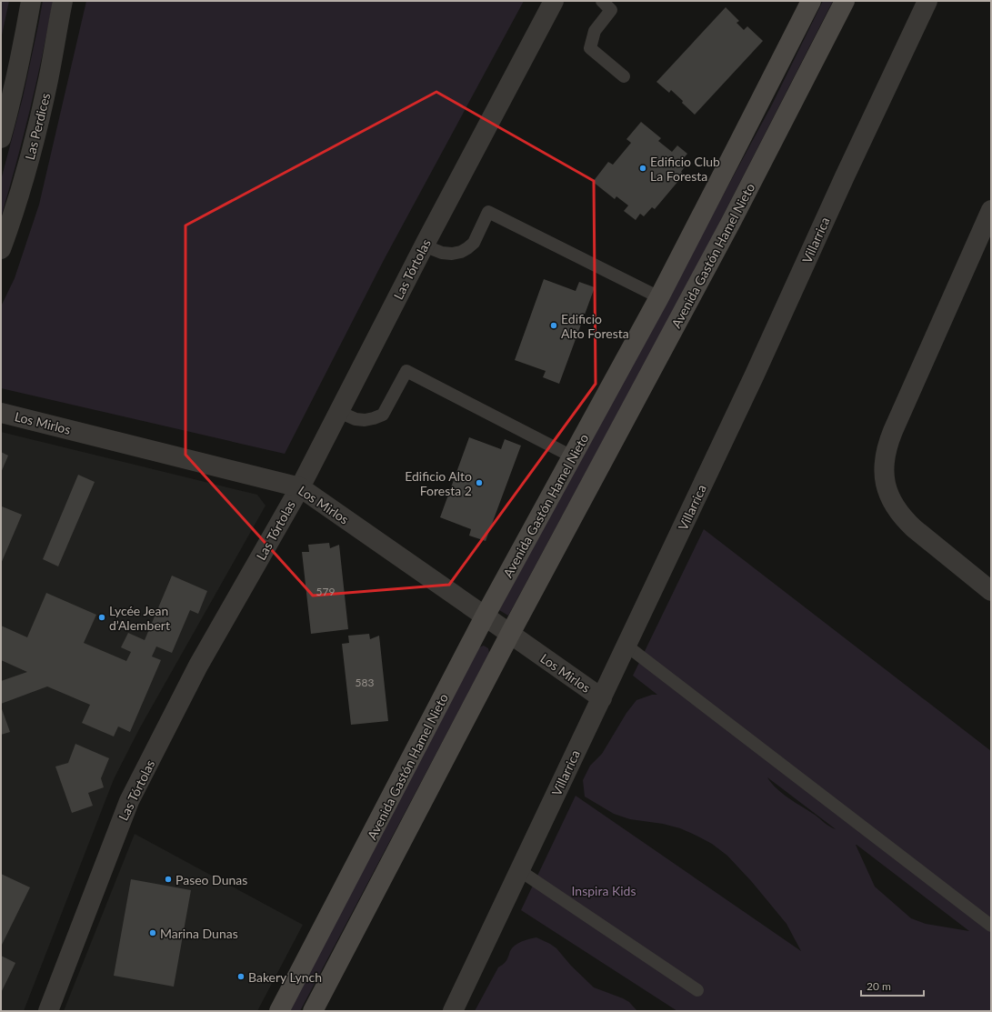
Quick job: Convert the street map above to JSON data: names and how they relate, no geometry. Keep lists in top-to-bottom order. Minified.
{"streets":{"main road":["Avenida Gastón Hamel Nieto"],"street":["Las Perdices","Villarrica","Las Tórtolas","Los Mirlos"]},"crossings":[["Villarrica","Los Mirlos"],["Avenida Gastón Hamel Nieto","Los Mirlos"],["Las Tórtolas","Los Mirlos"]],"parks":["Inspira Kids"],"places":["Edificio Club La Foresta","Edificio Alto Foresta","Edificio Alto Foresta 2","Lycée Jean d’Alembert","Paseo Dunas","Marina Dunas","Bakery Lynch"],"house_numbers":["579","583"],"scale_bar":"20 m"}
